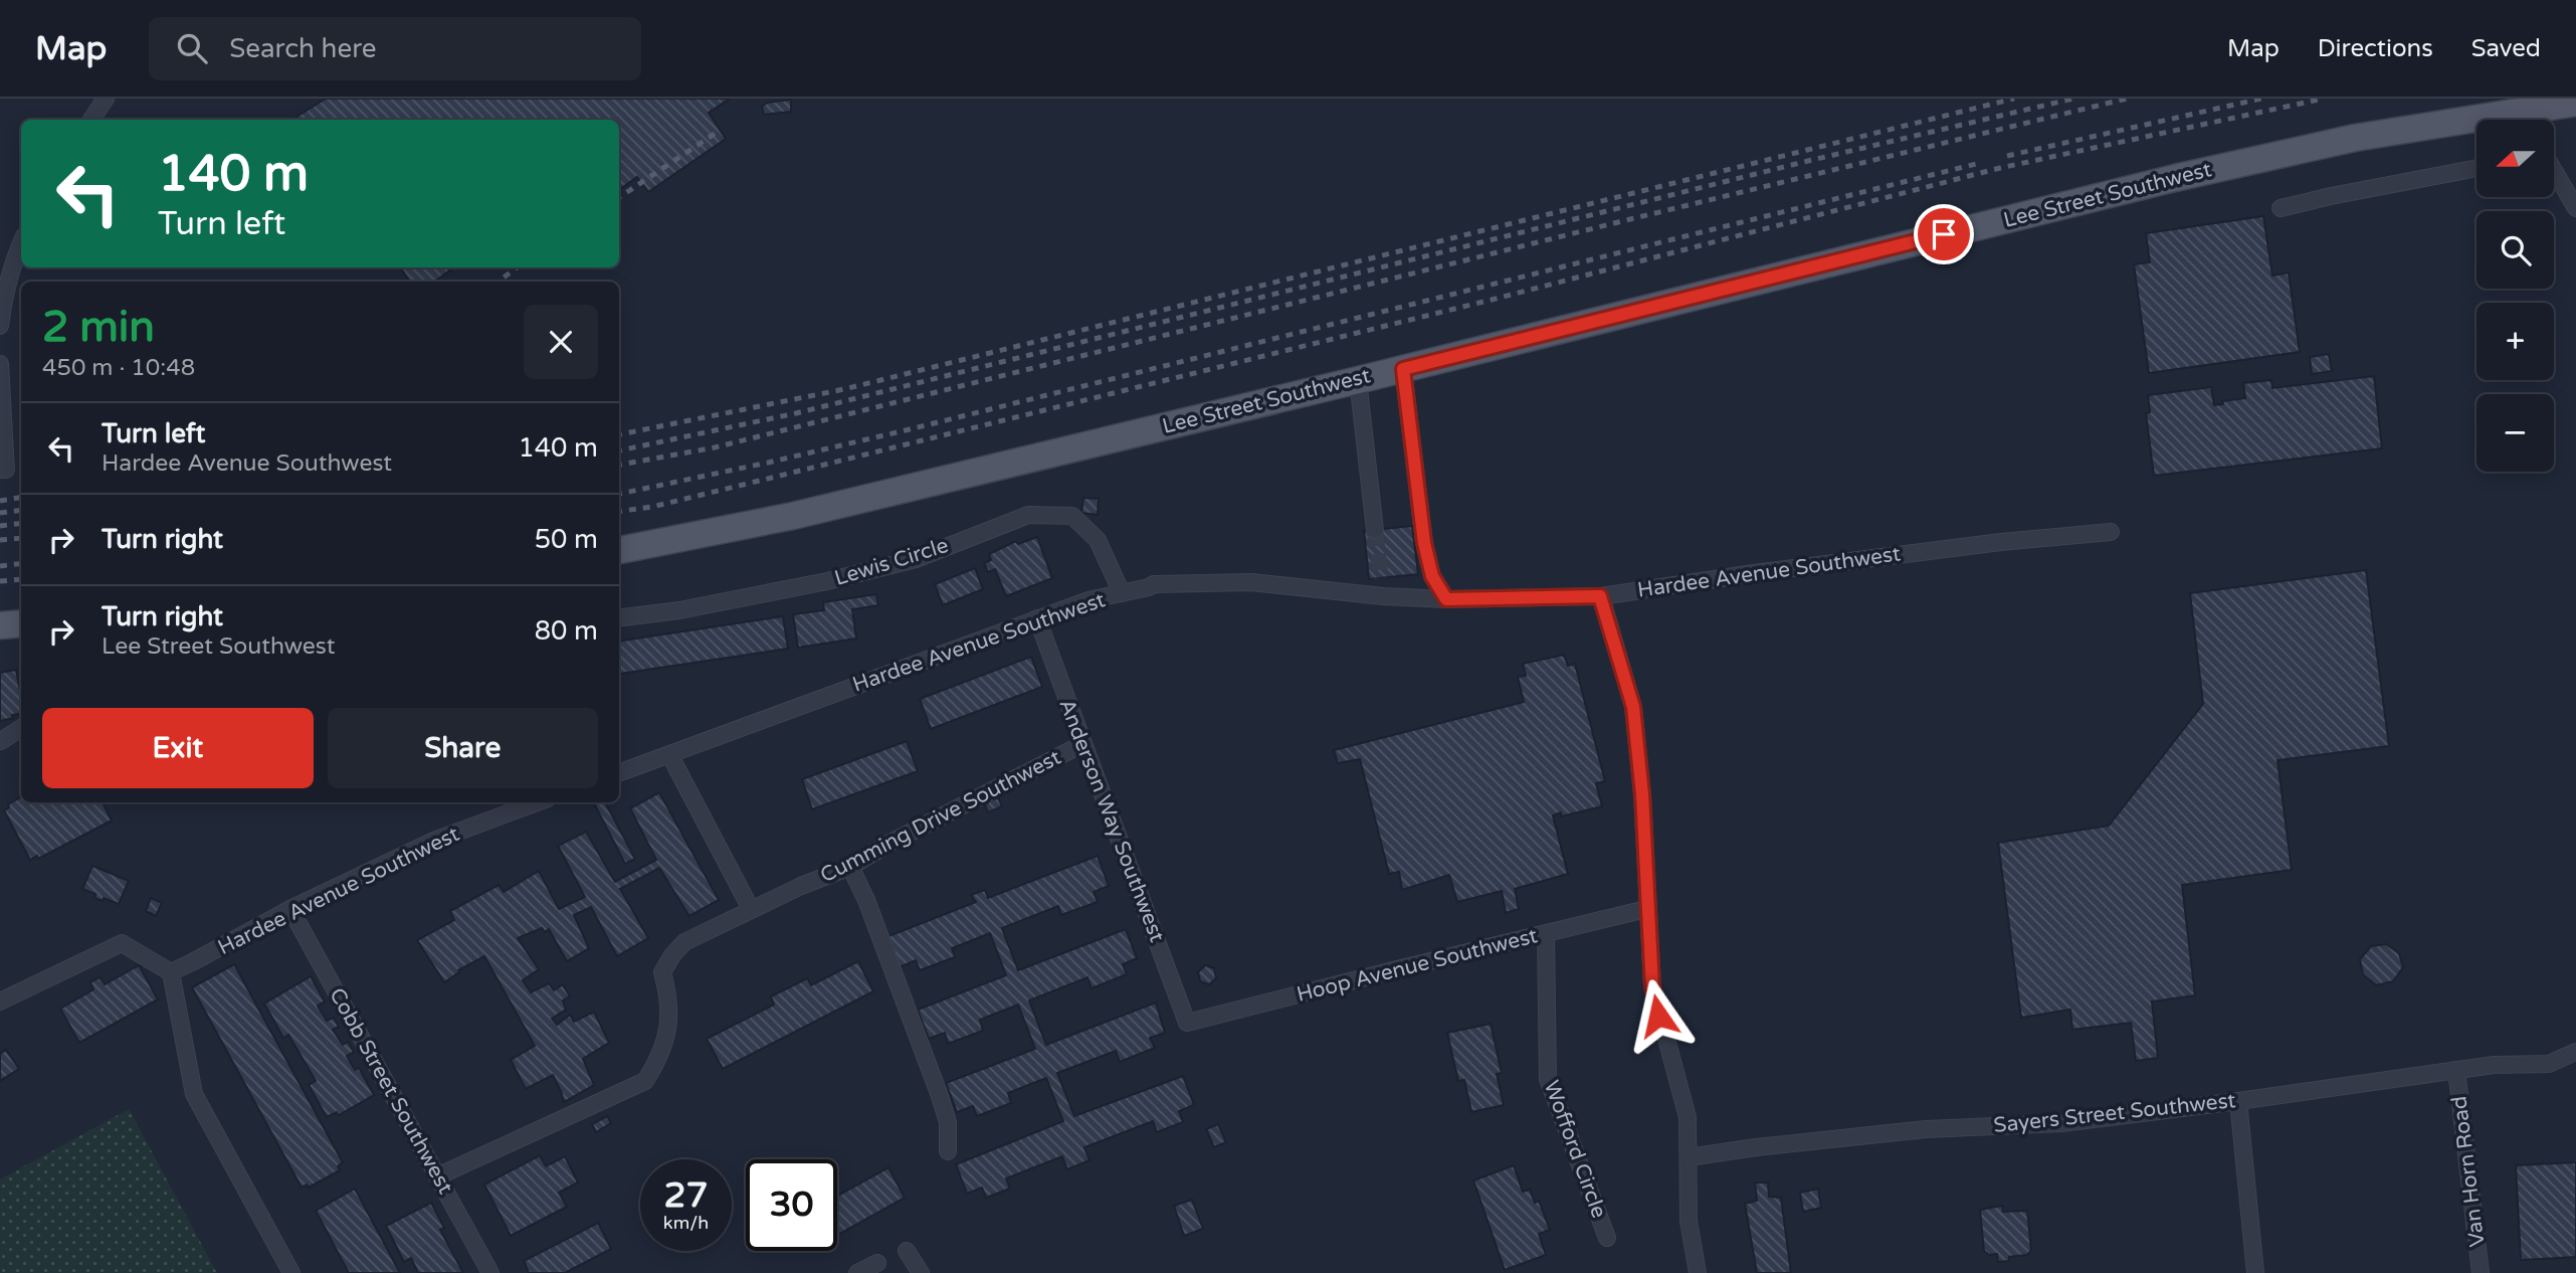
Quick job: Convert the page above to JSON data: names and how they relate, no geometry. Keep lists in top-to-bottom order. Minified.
{"streets":{"main road":["Lee Street Southwest"],"street":["Lewis Circle","Hardee Avenue Southwest","Cumming Drive Southwest","Anderson Way Southwest","Hoop Avenue Southwest","Cobb Street Southwest","Sayers Street Southwest","Wofford Circle","Van Horn Road"]},"crossings":[["Lewis Circle","Hardee Avenue Southwest"],["Hardee Avenue Southwest","Anderson Way Southwest"],["Hardee Avenue Southwest","Cobb Street Southwest"],["Cumming Drive Southwest","Anderson Way Southwest"],["Cumming Drive Southwest","Cobb Street Southwest"],["Anderson Way Southwest","Hoop Avenue Southwest"],["Hoop Avenue Southwest","Wofford Circle"],["Sayers Street Southwest","Van Horn Road"]],"north":"left","page":{"header":"Map","search":"Search here","nav":["Map","Directions","Saved"],"map_buttons":["+","−"],"turn":["140 m","Turn left"],"heading":["2 min","450 m · 10:48"],"list":[{"name":"Turn left","note":"Hardee Avenue Southwest","value":"140 m"},{"name":"Turn right","value":"50 m"},{"name":"Turn right","note":"Lee Street Southwest","value":"80 m"}],"buttons":["Exit","Share"],"speed":"27 km/h","limit":"30"}}
